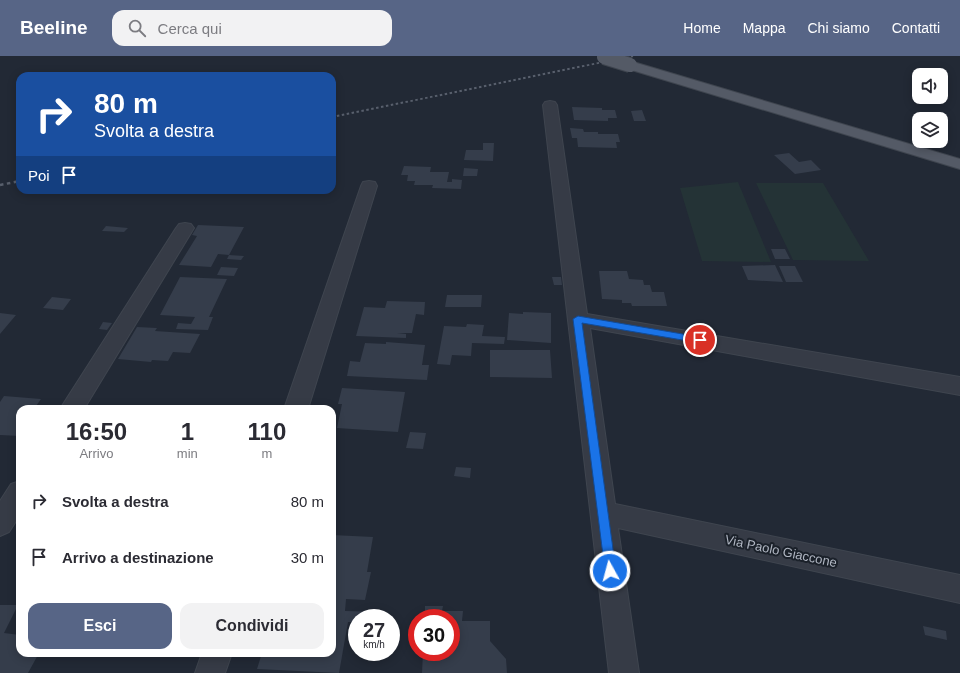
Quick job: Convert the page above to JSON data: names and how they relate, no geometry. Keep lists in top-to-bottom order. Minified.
{"streets":{"street":["Via Paolo Giaccone"]},"page":{"header":"Beeline","search":"Cerca qui","nav":["Home","Mappa","Chi siamo","Contatti"],"turn":["80 m","Svolta a destra"],"then":"Poi","eta":["16:50","Arrivo","1","min","110","m"],"list":[{"name":"Svolta a destra","value":"80 m"},{"name":"Arrivo a destinazione","value":"30 m"}],"buttons":["Esci","Condividi"],"speed":"27 km/h","limit":"30"}}
